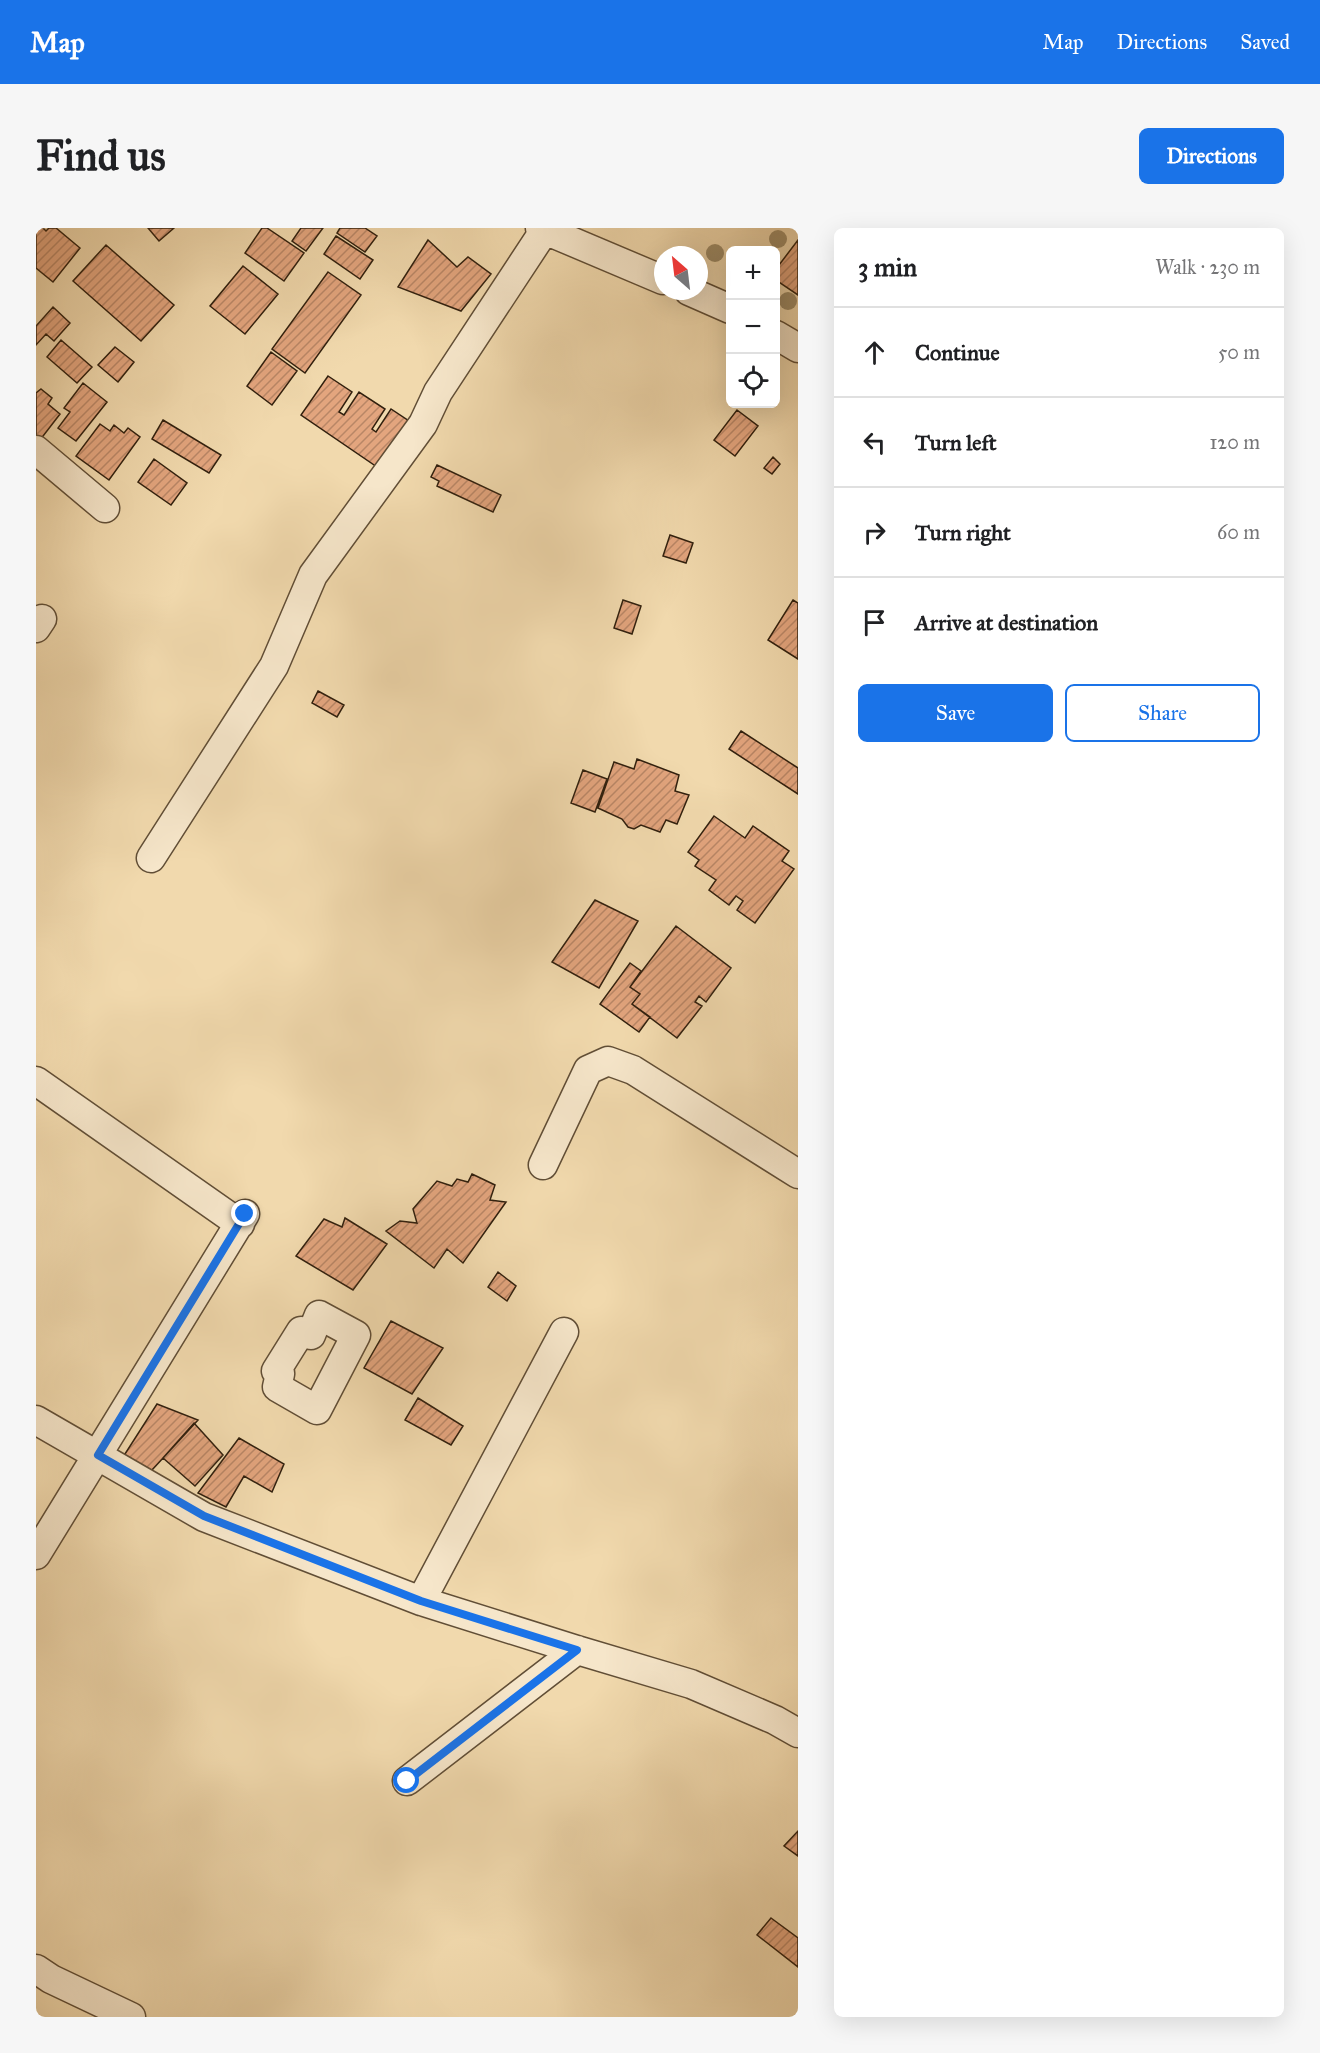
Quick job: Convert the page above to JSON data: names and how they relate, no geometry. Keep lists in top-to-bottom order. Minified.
{"north":"top left","page":{"header":"Map","nav":["Map","Directions","Saved"],"buttons":["Directions",["Save","Share"]],"title":"Find us","heading":["3 min","Walk · 230 m"],"map_buttons":["+","−"],"list":[["Continue","50 m"],["Turn left","120 m"],["Turn right","60 m"],"Arrive at destination"]}}
